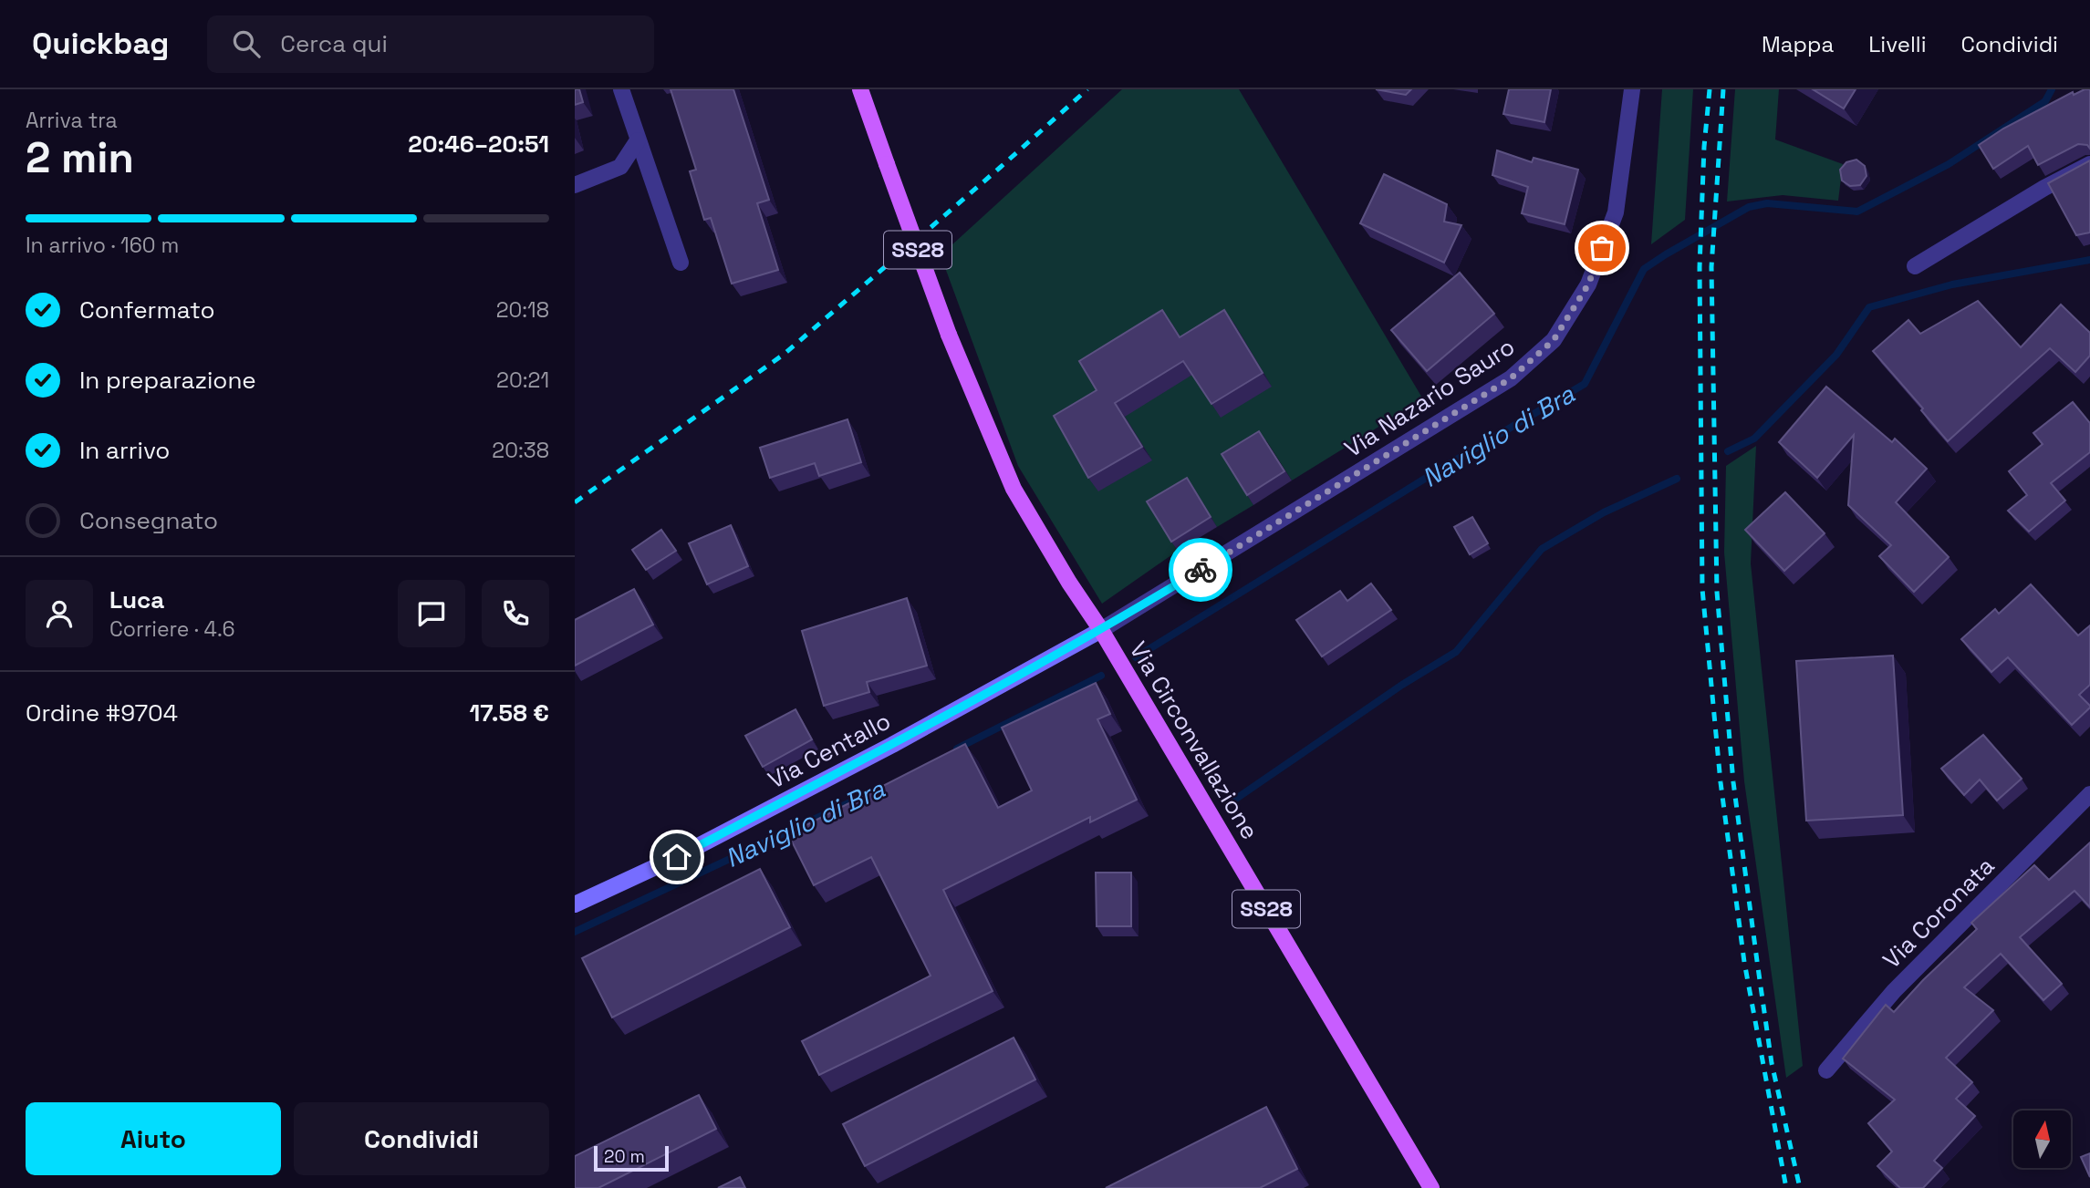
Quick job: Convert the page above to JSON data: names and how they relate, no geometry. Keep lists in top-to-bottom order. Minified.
{"streets":{"main road":["SS28","Via Circonvallazione","Via Centallo"],"street":["Via Nazario Sauro","Via Coronata"]},"crossings":[["Via Nazario Sauro","Via Circonvallazione"],["Via Nazario Sauro","Via Centallo"],["Via Circonvallazione","Via Centallo"]],"water":["Naviglio di Bra"],"scale_bar":"20 m","north":"top","page":{"header":"Quickbag","search":"Cerca qui","nav":["Mappa","Livelli","Condividi"],"heading":["2 min","Arriva tra","20:46–20:51"],"panel":["Luca","Corriere · 4.6","Ordine #9704","17.58 €"],"bar":"In arrivo · 160 m","list":[["Confermato","20:18"],["In preparazione","20:21"],["In arrivo","20:38"],"Consegnato"],"buttons":["Aiuto","Condividi"],"scale":"20 m"}}
